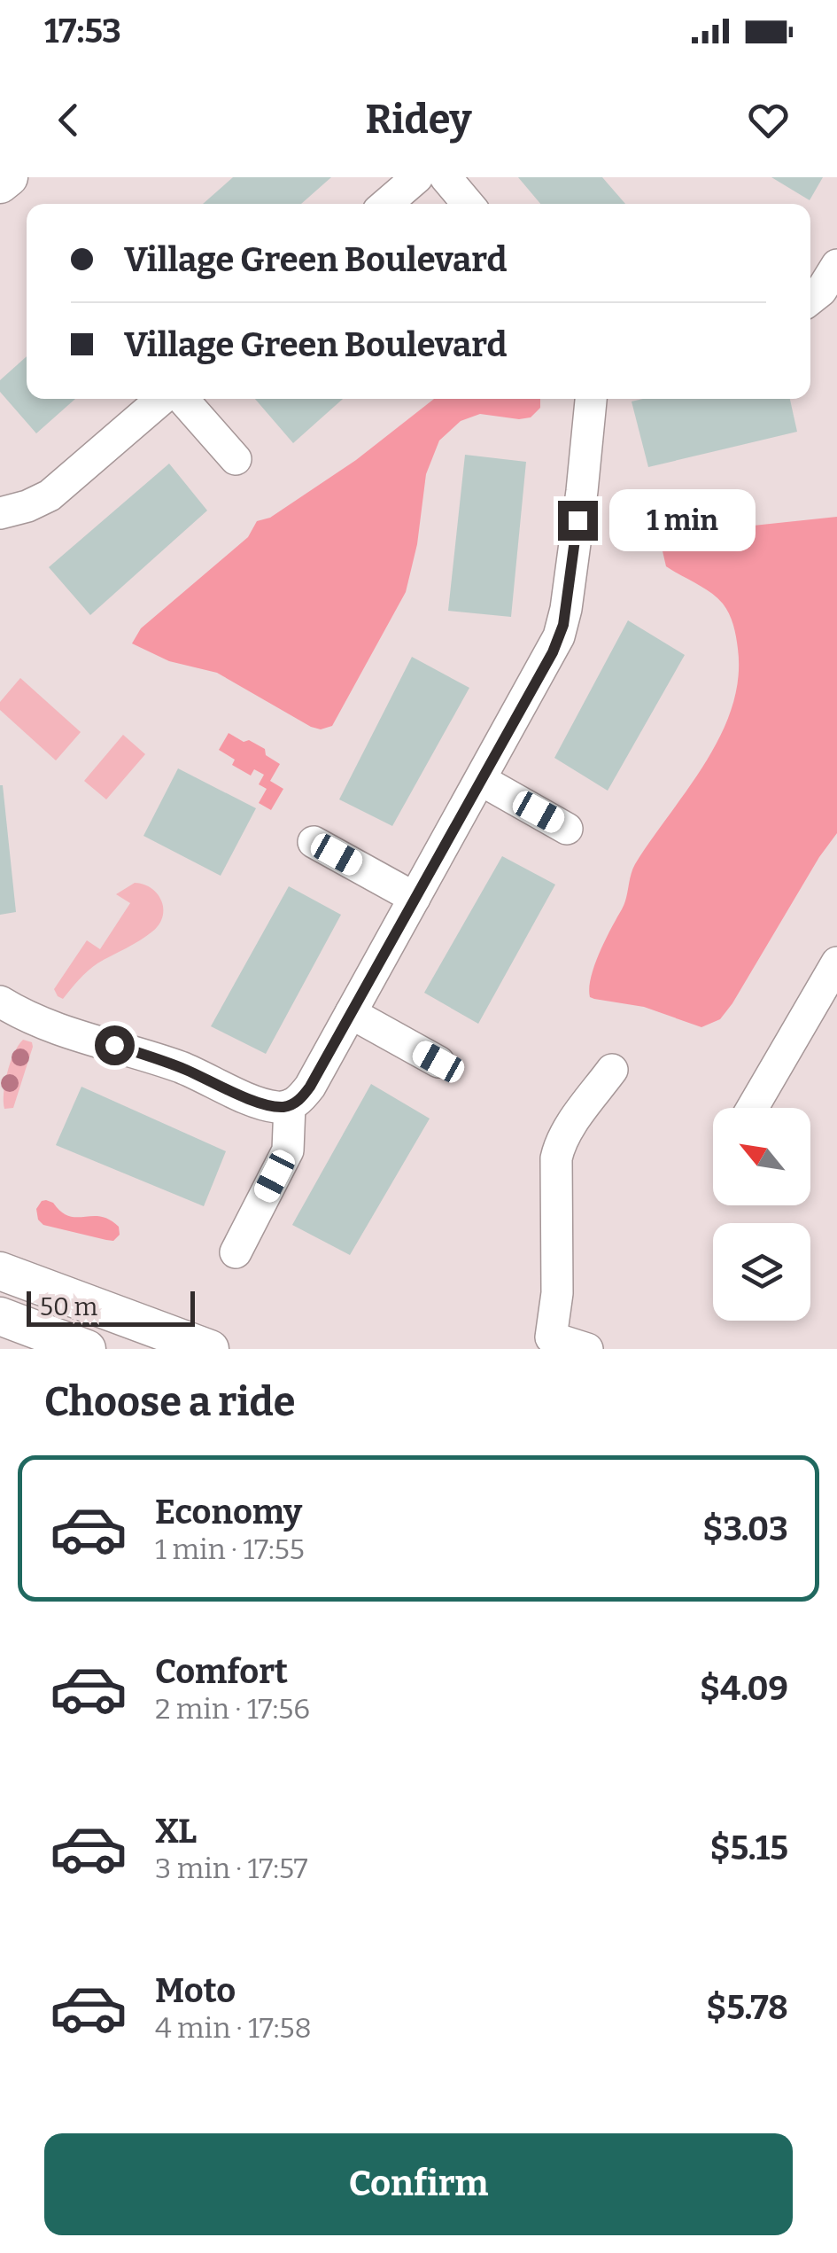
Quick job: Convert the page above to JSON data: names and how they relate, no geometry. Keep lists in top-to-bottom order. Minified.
{"scale_bar":"50 m","north":"top left","page":{"status":"17:53","header":"Ridey","banner":["Village Green Boulevard","Village Green Boulevard"],"bubble":"1 min","scale":"50 m","heading":"Choose a ride","list":[{"name":"Economy","note":"1 min · 17:55","value":"$3.03"},{"name":"Comfort","note":"2 min · 17:56","value":"$4.09"},{"name":"XL","note":"3 min · 17:57","value":"$5.15"},{"name":"Moto","note":"4 min · 17:58","value":"$5.78"}],"buttons":"Confirm"}}
